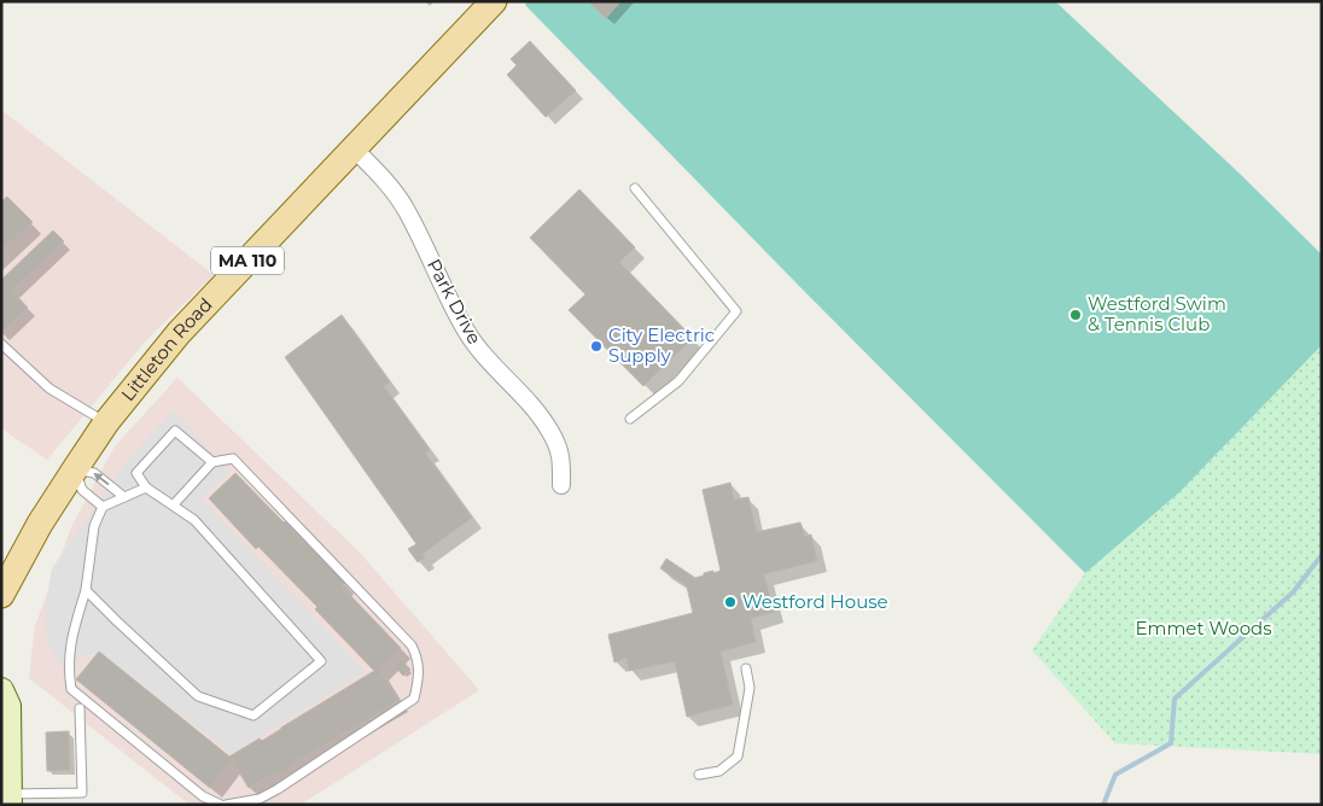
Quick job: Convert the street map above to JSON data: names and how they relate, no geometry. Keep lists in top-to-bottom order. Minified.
{"streets":{"main road":["MA 110","Littleton Road"],"street":["Park Drive"]},"crossings":[["Park Drive","Littleton Road"]],"parks":["Emmet Woods"],"places":["Westford Swim & Tennis Club","City Electric Supply","Westford House"]}
